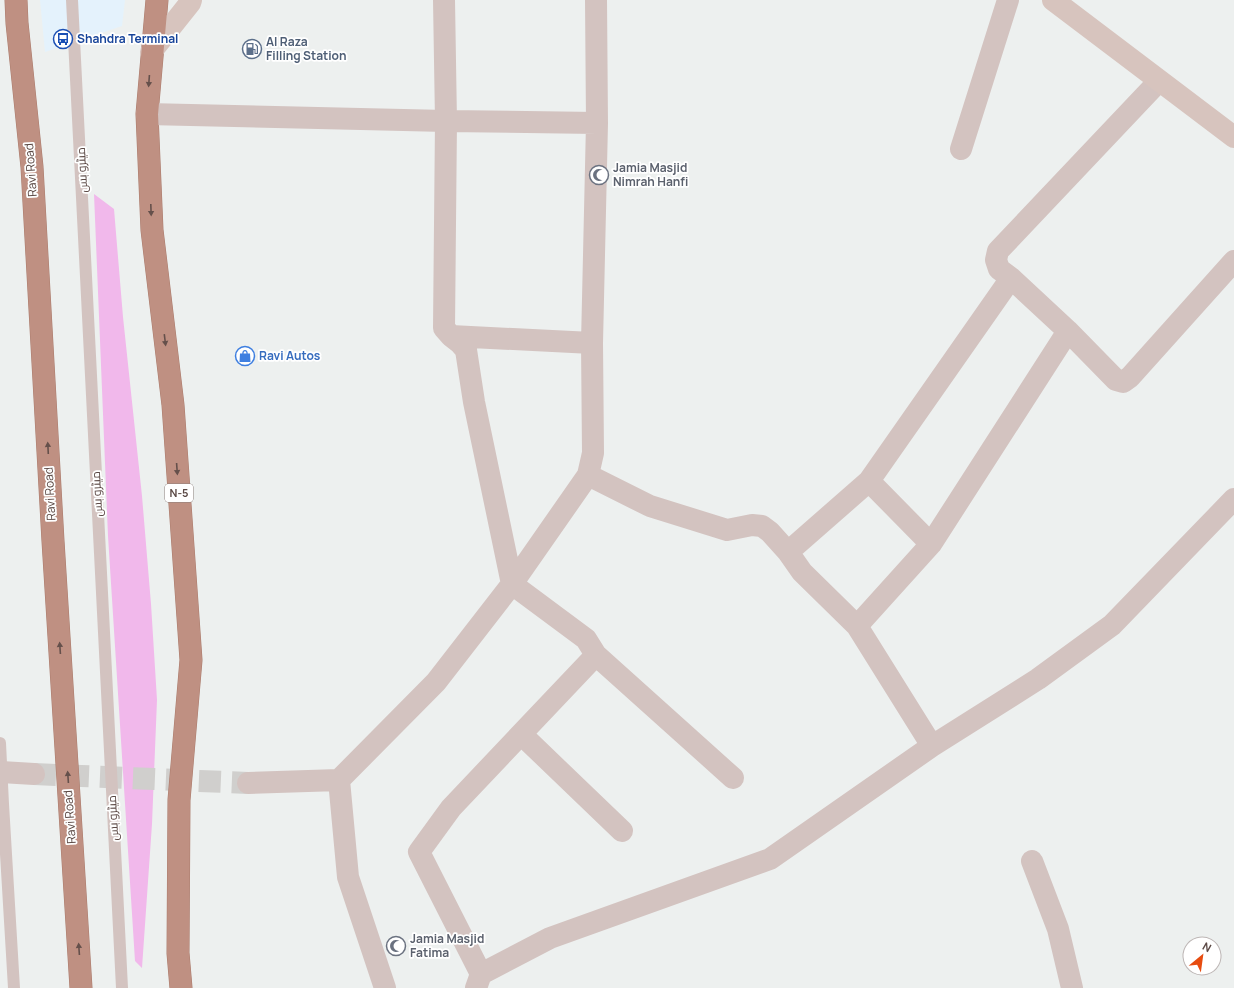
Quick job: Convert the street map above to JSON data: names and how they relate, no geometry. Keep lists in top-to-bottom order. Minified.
{"streets":{"highway":["Ravi Road","N-5"],"lane":["میٹرو بس"]},"places":{"bus stop":["Shahdra Terminal"],"fuel station":["Al Raza Filling Station"],"mosque":["Jamia Masjid Nimrah Hanfi","Jamia Masjid Fatima"],"shop":["Ravi Autos"]},"north":"top right"}
